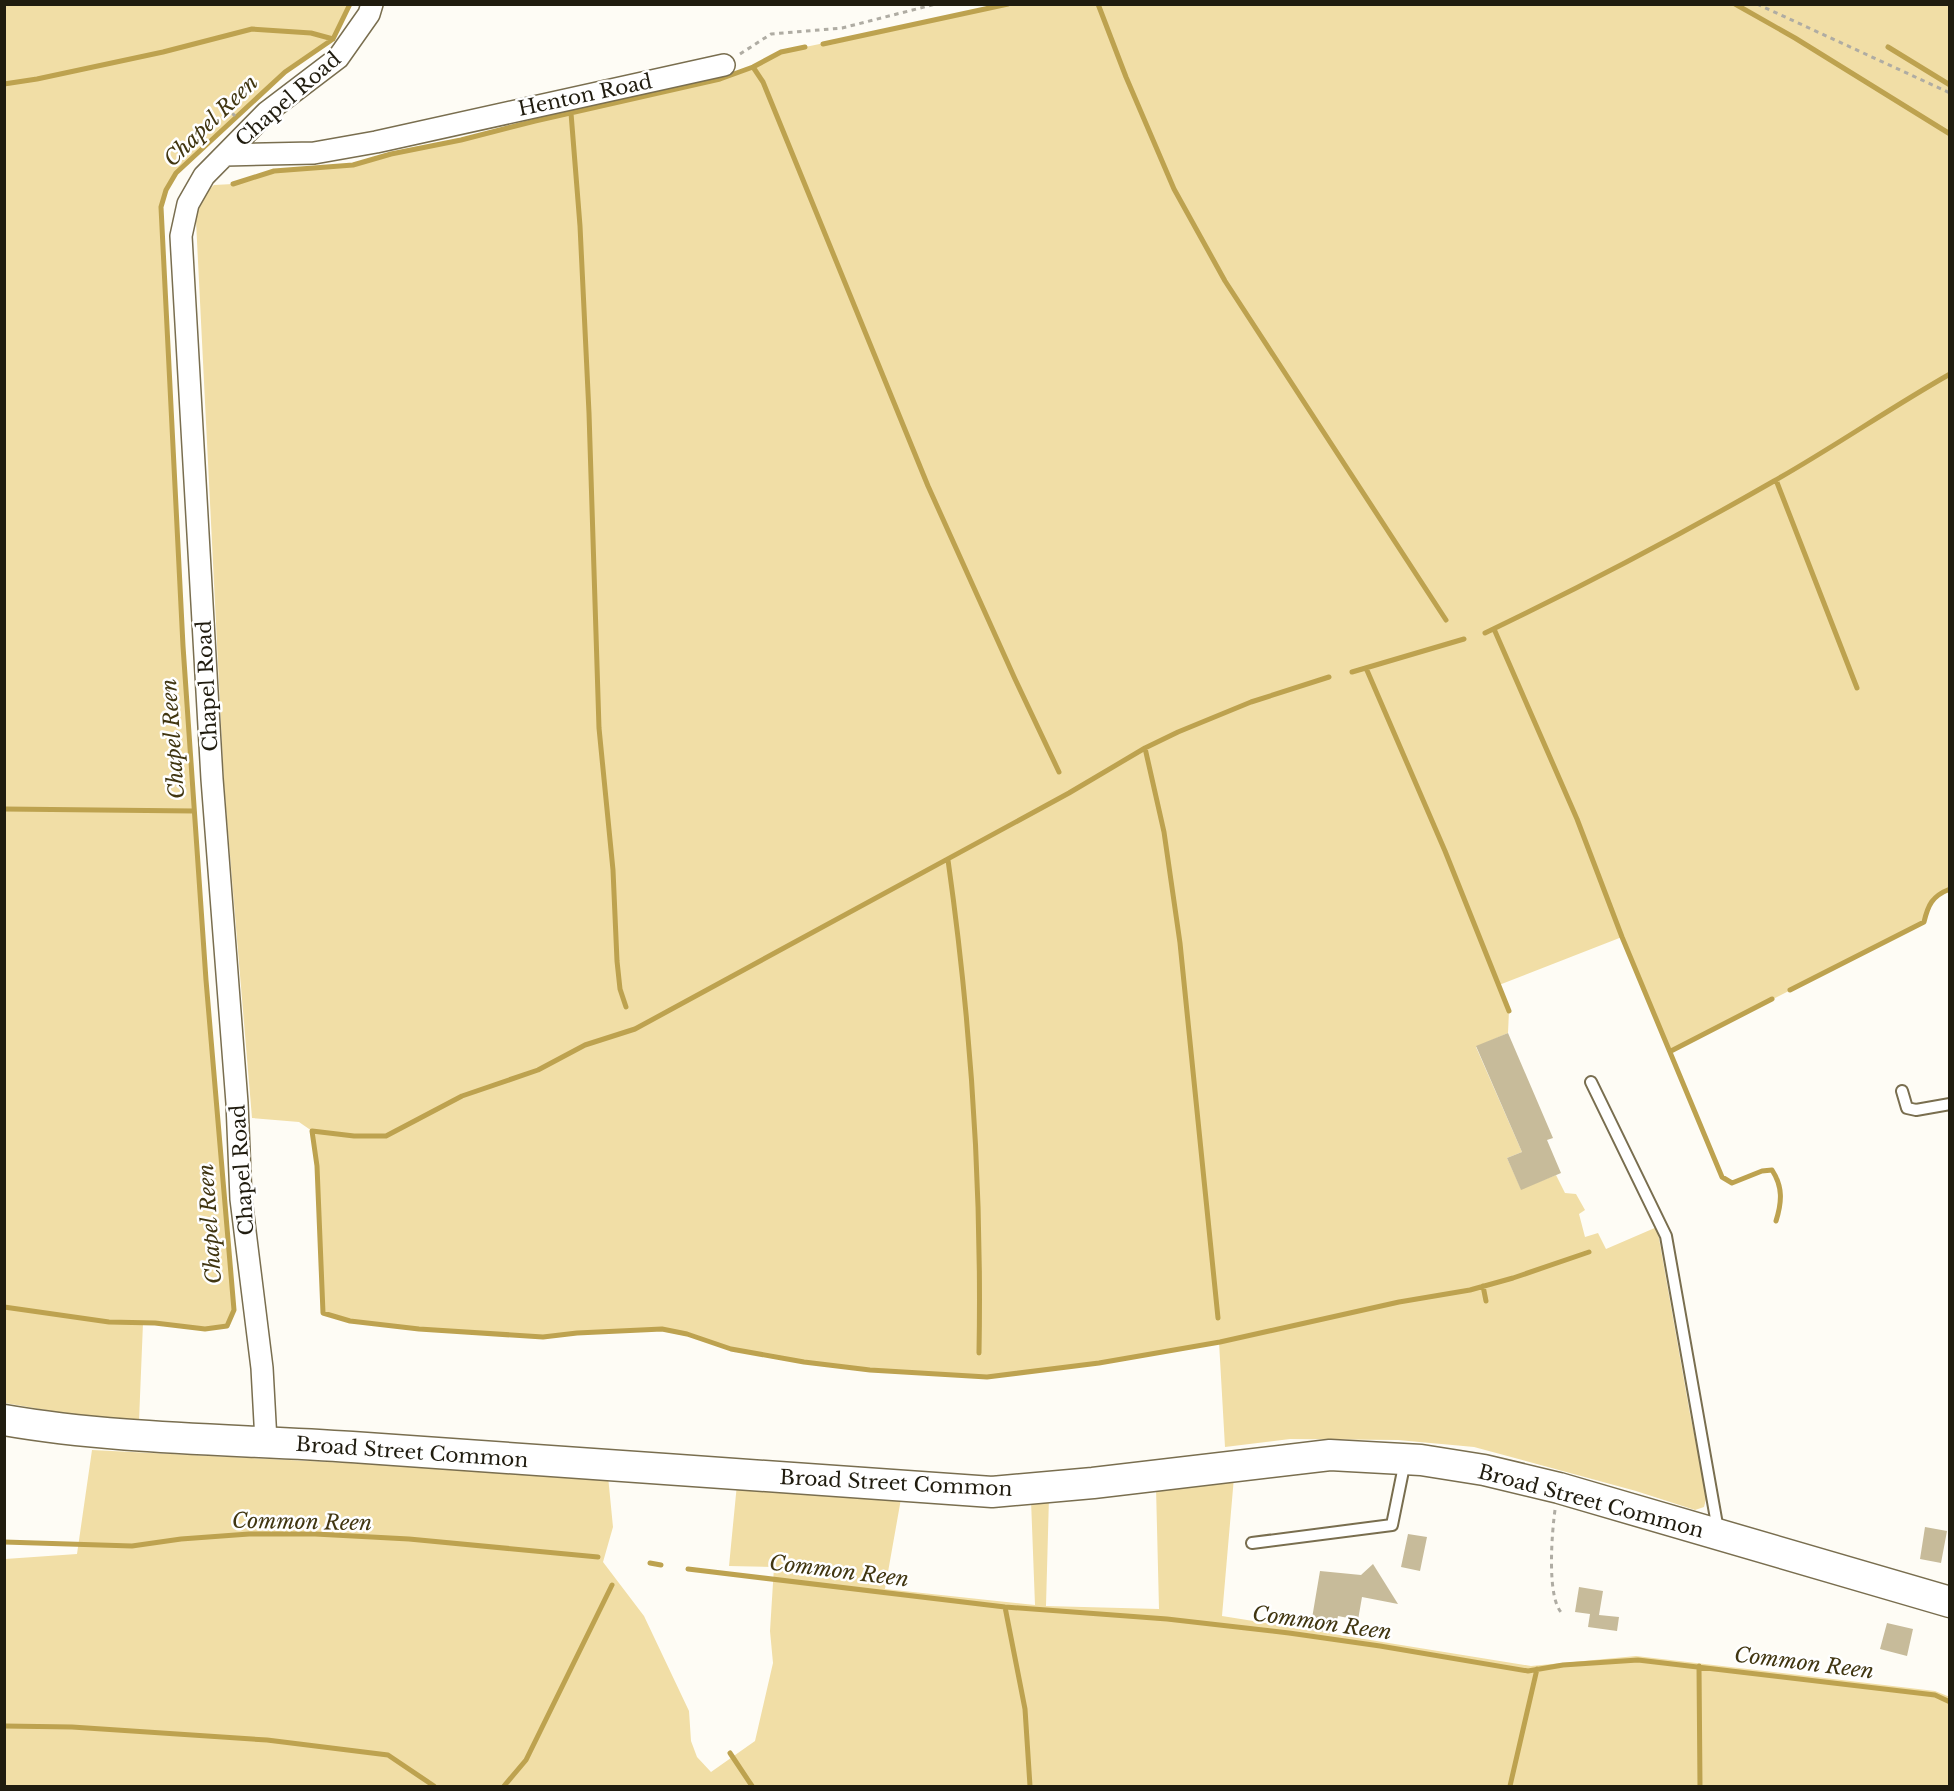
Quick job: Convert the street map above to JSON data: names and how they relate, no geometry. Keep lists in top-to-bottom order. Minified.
{"streets":{"street":["Henton Road","Chapel Road","Broad Street Common"]},"crossings":[["Henton Road","Chapel Road"],["Chapel Road","Broad Street Common"]],"water":["Chapel Reen","Common Reen"]}
